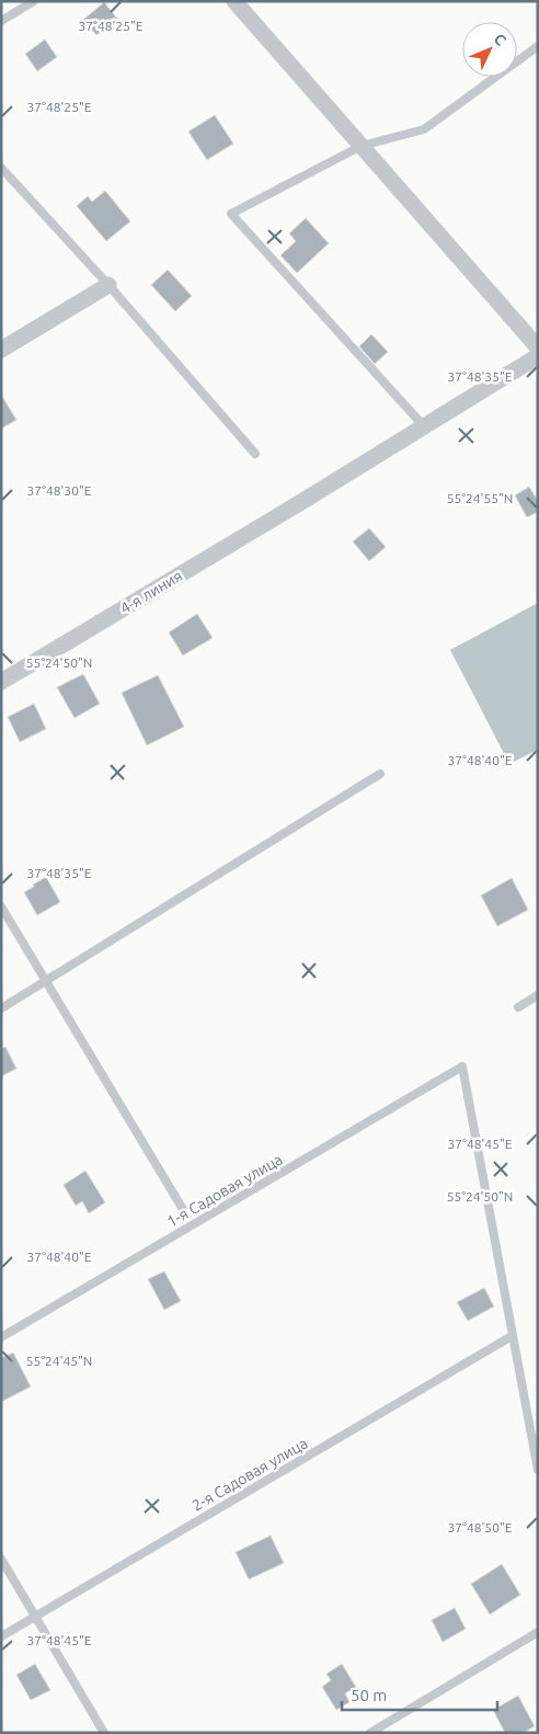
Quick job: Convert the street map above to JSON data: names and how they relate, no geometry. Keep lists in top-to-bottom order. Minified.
{"streets":{"street":["4-я линия"],"lane":["1-я Садовая улица","2-я Садовая улица"]},"crossings":[["1-я Садовая улица","2-я Садовая улица"]],"scale_bar":"50 m","north":"top right","coordinates":["37°48'25\"E","37°48'35\"E","37°48'30\"E","55°24'55\"N","55°24'50\"N","37°48'40\"E","37°48'45\"E","55°24'45\"N","37°48'50\"E"]}
